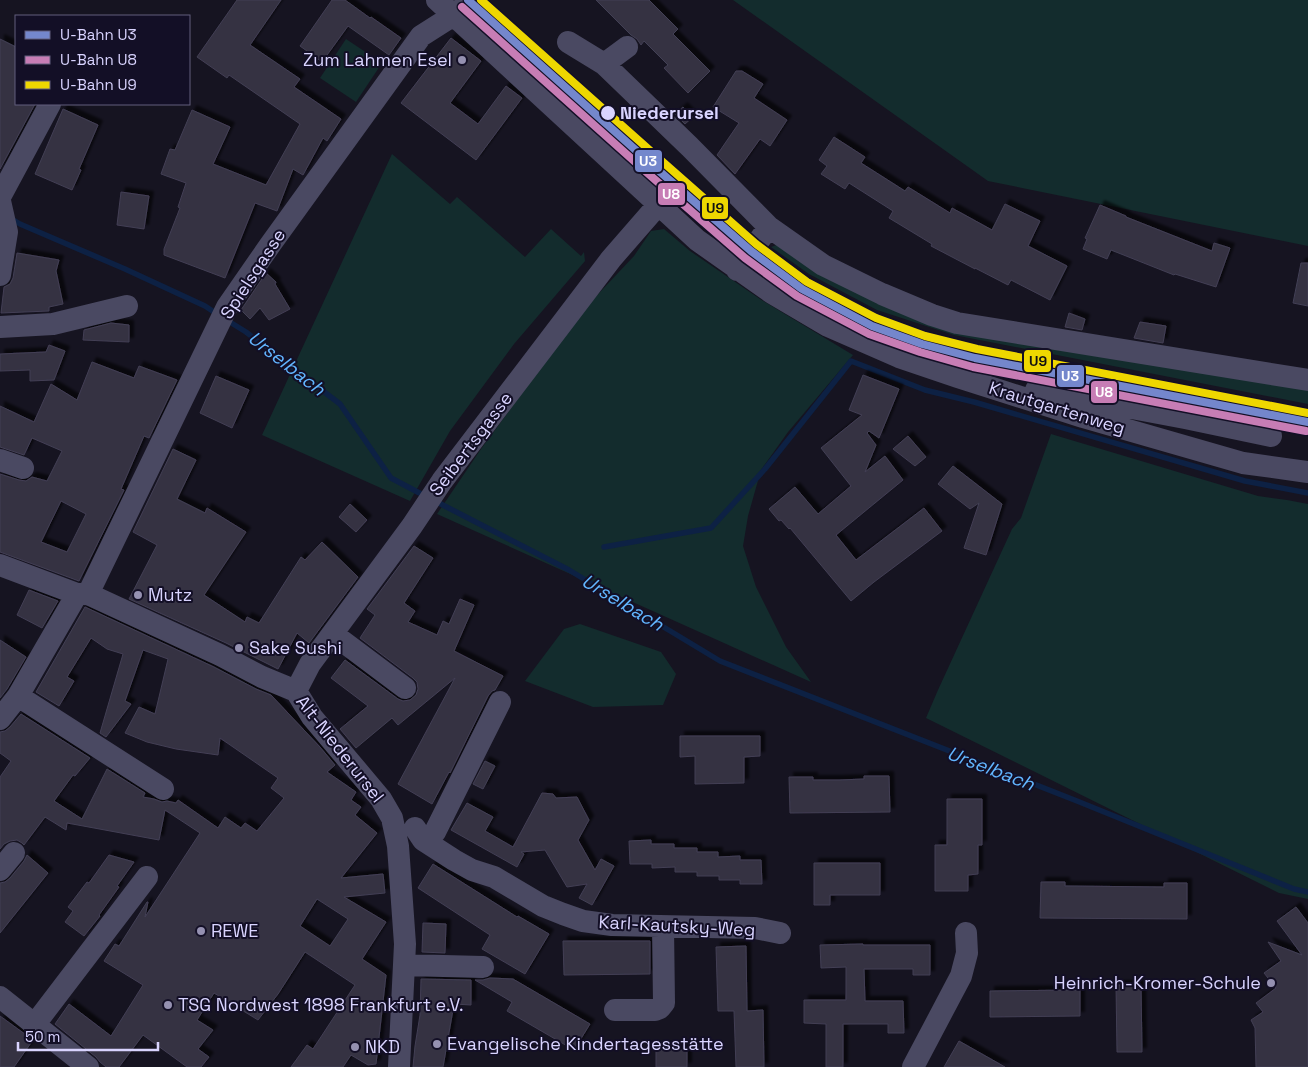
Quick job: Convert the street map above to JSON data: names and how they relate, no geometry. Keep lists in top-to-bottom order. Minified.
{"streets":{"street":["Spielsgasse","Krautgartenweg","Seibertsgasse","Alt-Niederursel","Karl-Kautsky-Weg"]},"crossings":[["Spielsgasse","Krautgartenweg"],["Spielsgasse","Alt-Niederursel"],["Krautgartenweg","Seibertsgasse"],["Seibertsgasse","Alt-Niederursel"],["Alt-Niederursel","Karl-Kautsky-Weg"]],"water":["Urselbach"],"places":["Zum Lahmen Esel","Niederursel","Mutz","Sake Sushi","REWE","Heinrich-Kromer-Schule","TSG Nordwest 1898 Frankfurt e.V.","Evangelische Kindertagesstätte","NKD"],"lines":["metro line U3","metro line U9","metro line U8"],"legend":["U-Bahn U3","U-Bahn U8","U-Bahn U9"],"scale_bar":"50 m"}
